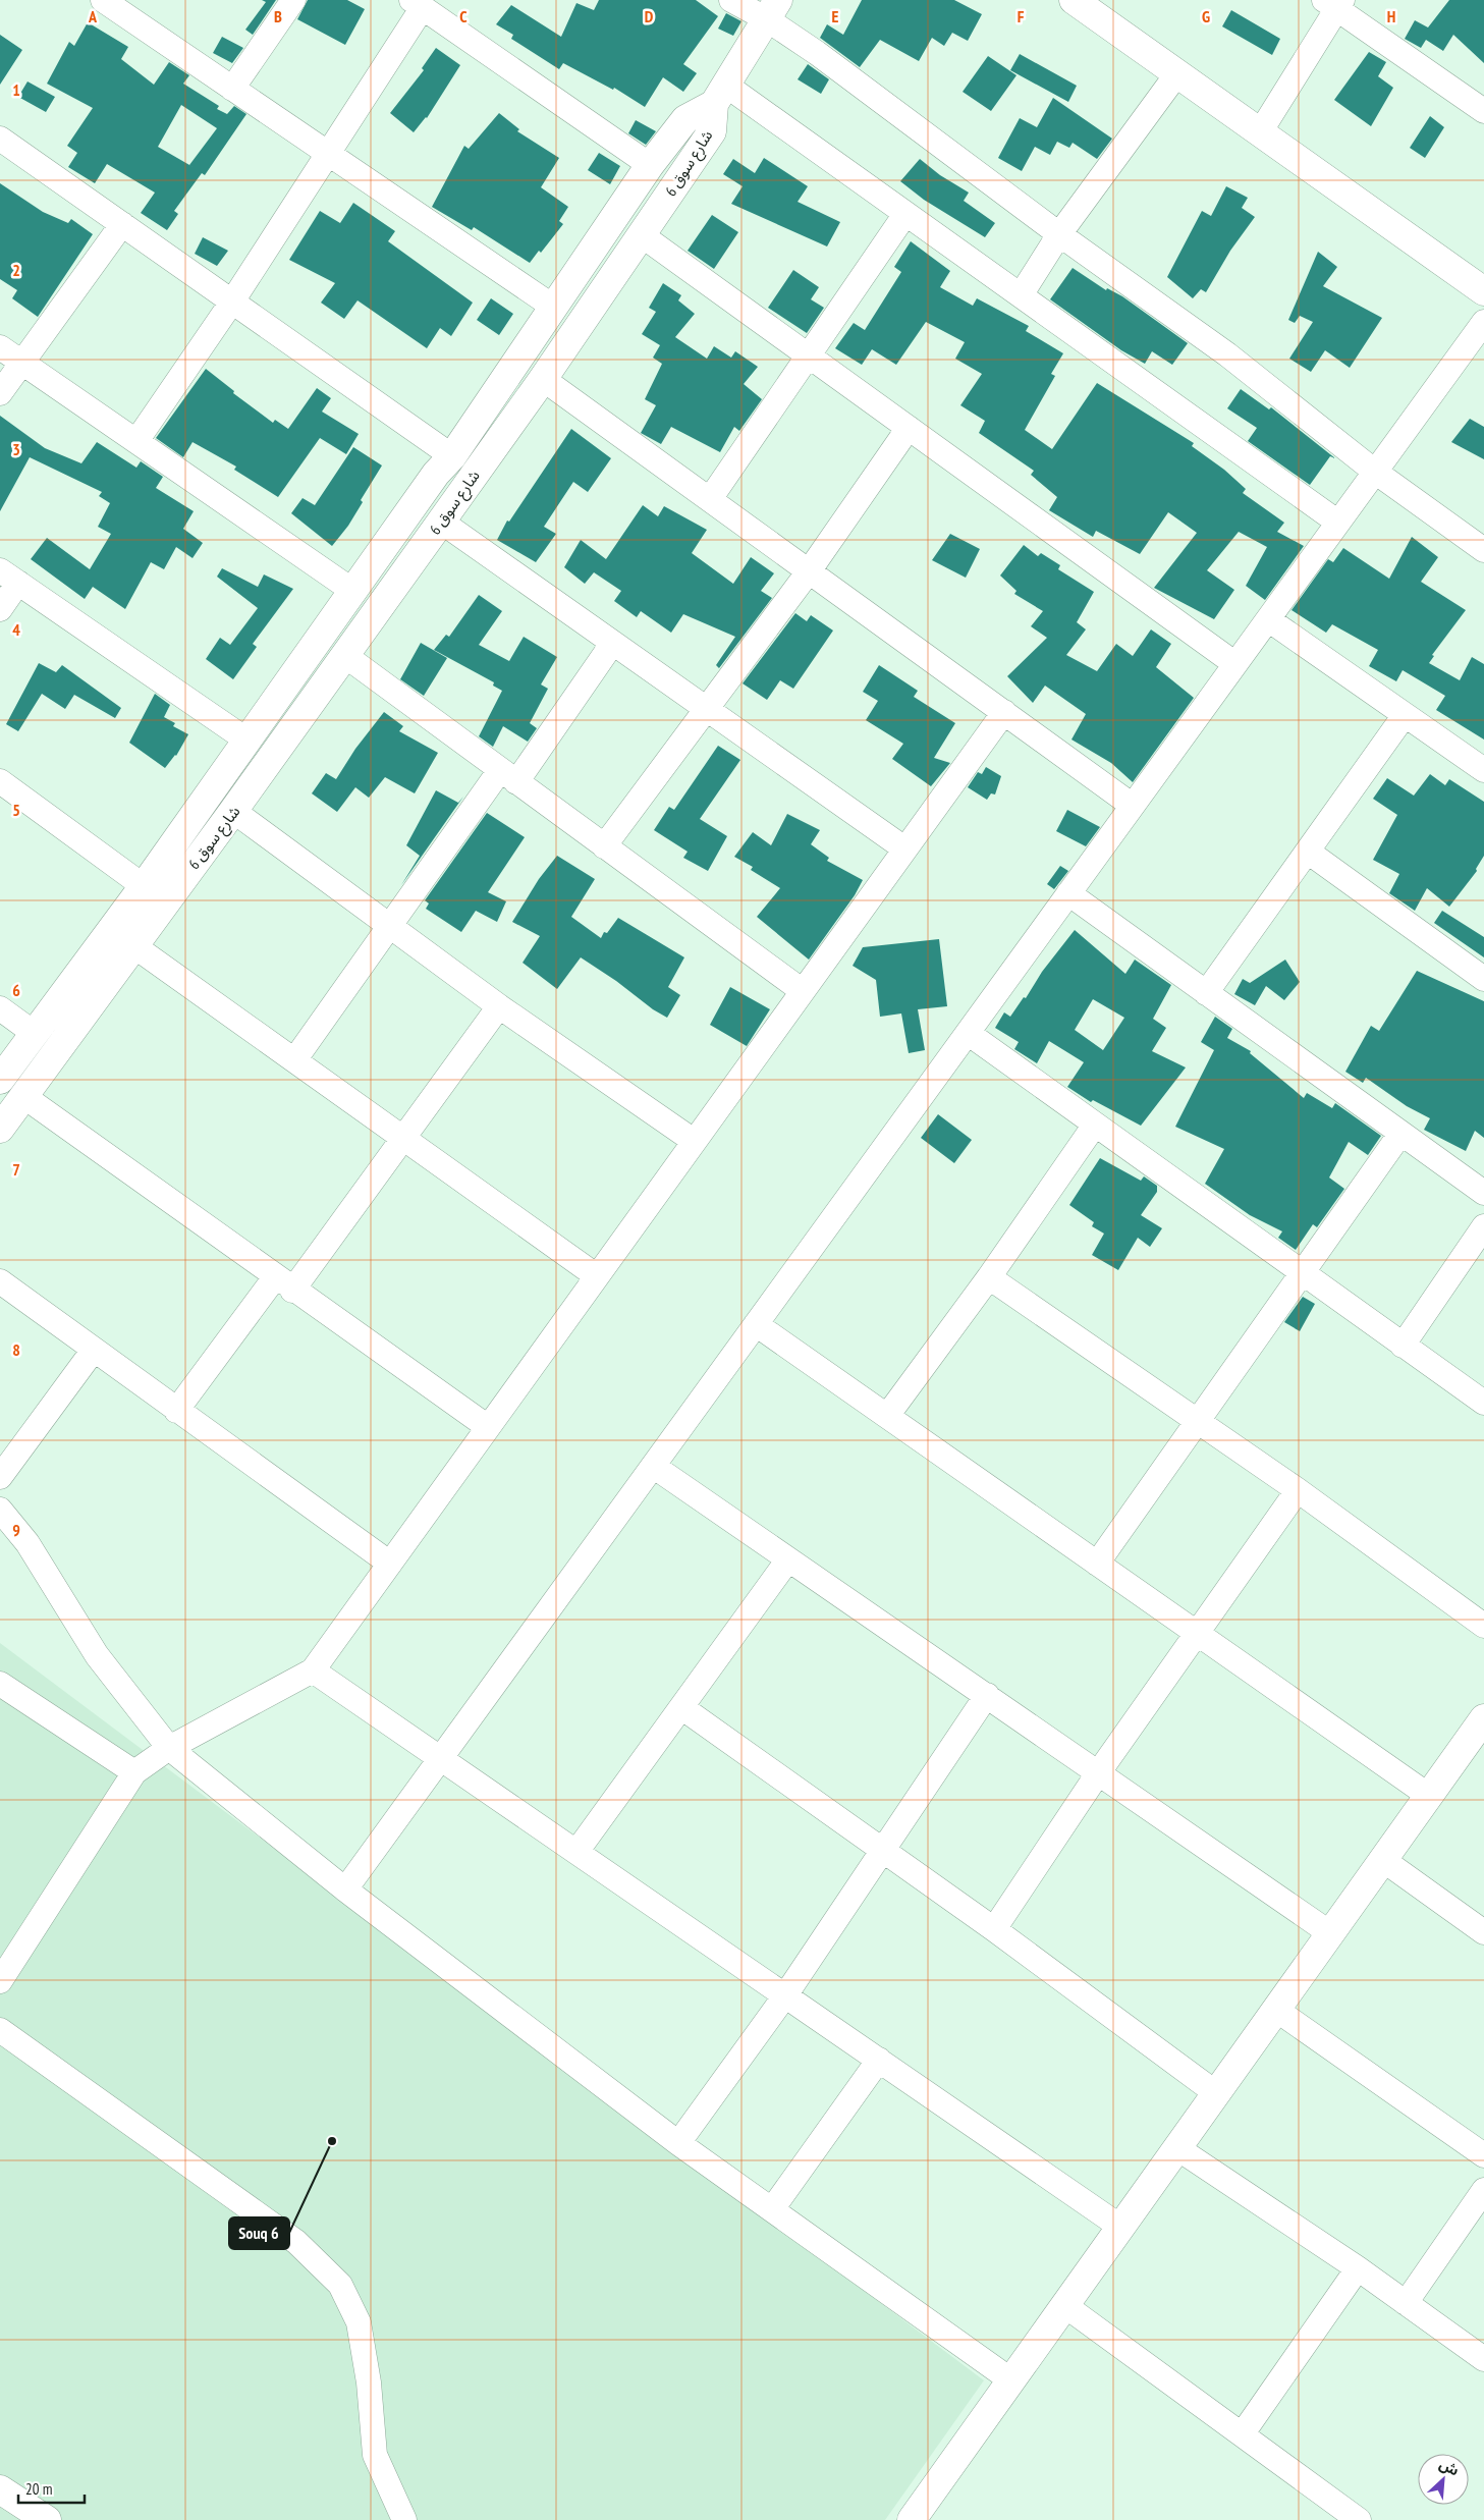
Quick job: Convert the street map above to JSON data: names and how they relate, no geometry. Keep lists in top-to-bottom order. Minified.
{"streets":{"street":["شارع سوق 6"]},"places":["Souq 6"],"scale_bar":"20 m","north":"top right","grid":{"columns":["A","B","C","D","E","F","G","H"],"rows":["1","2","3","4","5","6","7","8","9"]}}
